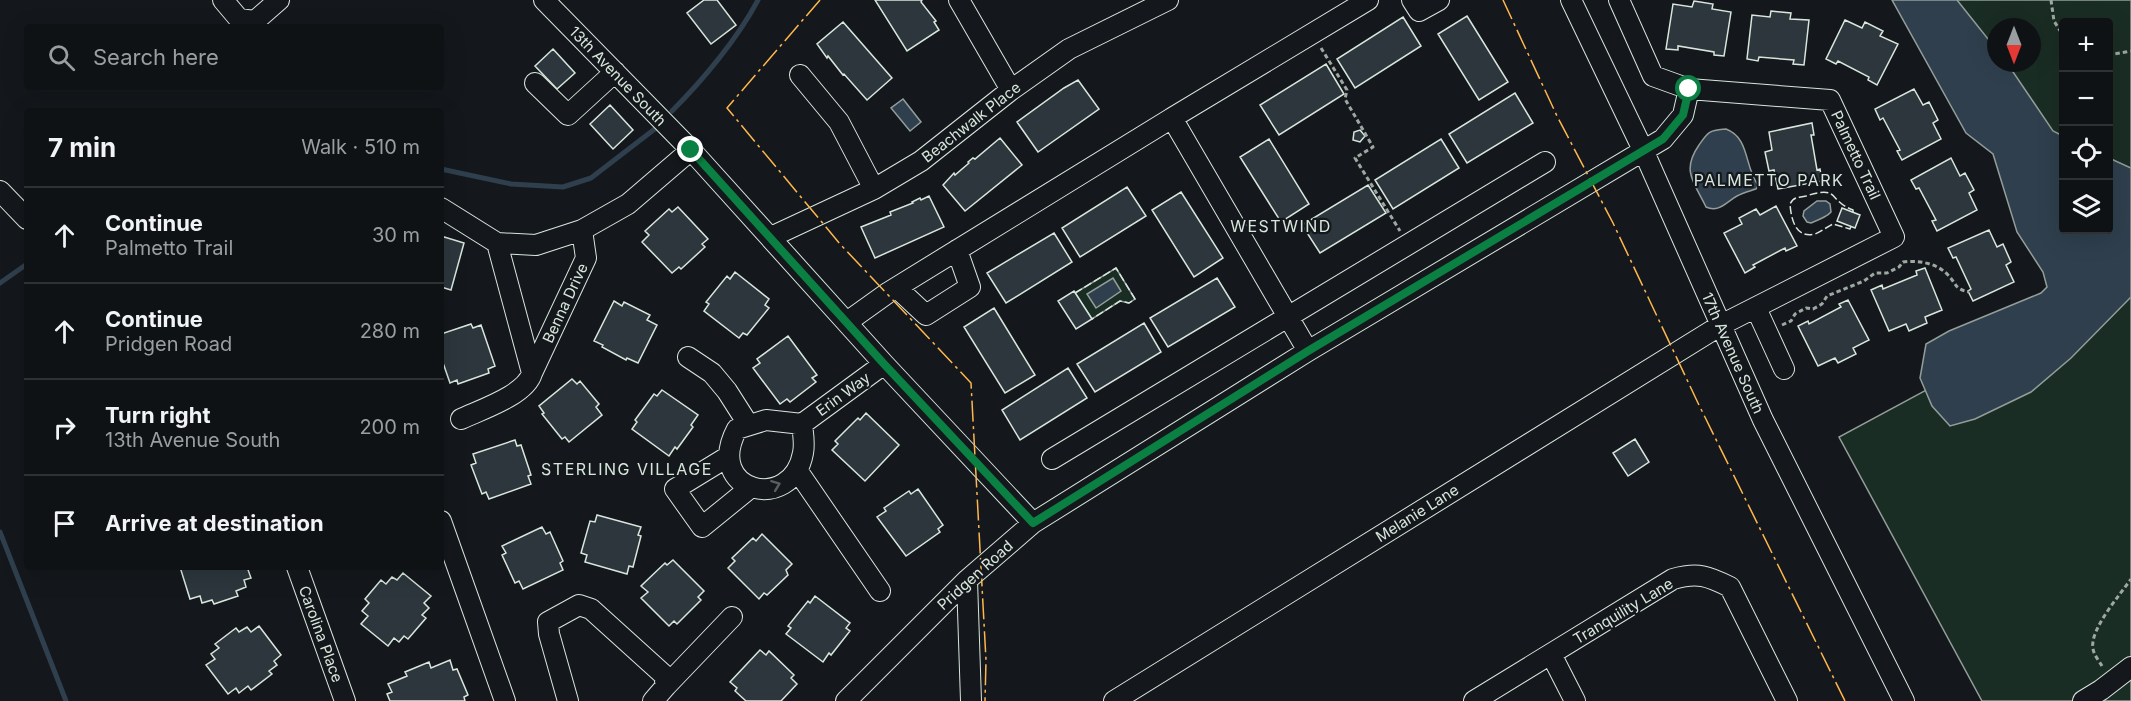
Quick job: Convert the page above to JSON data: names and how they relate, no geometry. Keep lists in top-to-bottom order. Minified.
{"streets":{"street":["13th Avenue South","Beachwalk Place","Palmetto Trail","Benna Drive","17th Avenue South","Erin Way","Melanie Lane","Pridgen Road","Tranquility Lane","Carolina Place"]},"crossings":[["13th Avenue South","Beachwalk Place"],["13th Avenue South","Erin Way"],["13th Avenue South","Pridgen Road"],["Palmetto Trail","17th Avenue South"],["Palmetto Trail","Melanie Lane"],["17th Avenue South","Melanie Lane"],["17th Avenue South","Pridgen Road"]],"districts":["PALMETTO PARK","WESTWIND","STERLING VILLAGE"],"north":"bottom","page":{"map_buttons":["+","−"],"search":"Search here","heading":["7 min","Walk · 510 m"],"list":[["Continue","Palmetto Trail","30 m"],["Continue","Pridgen Road","280 m"],["Turn right","13th Avenue South","200 m"],"Arrive at destination"]}}
